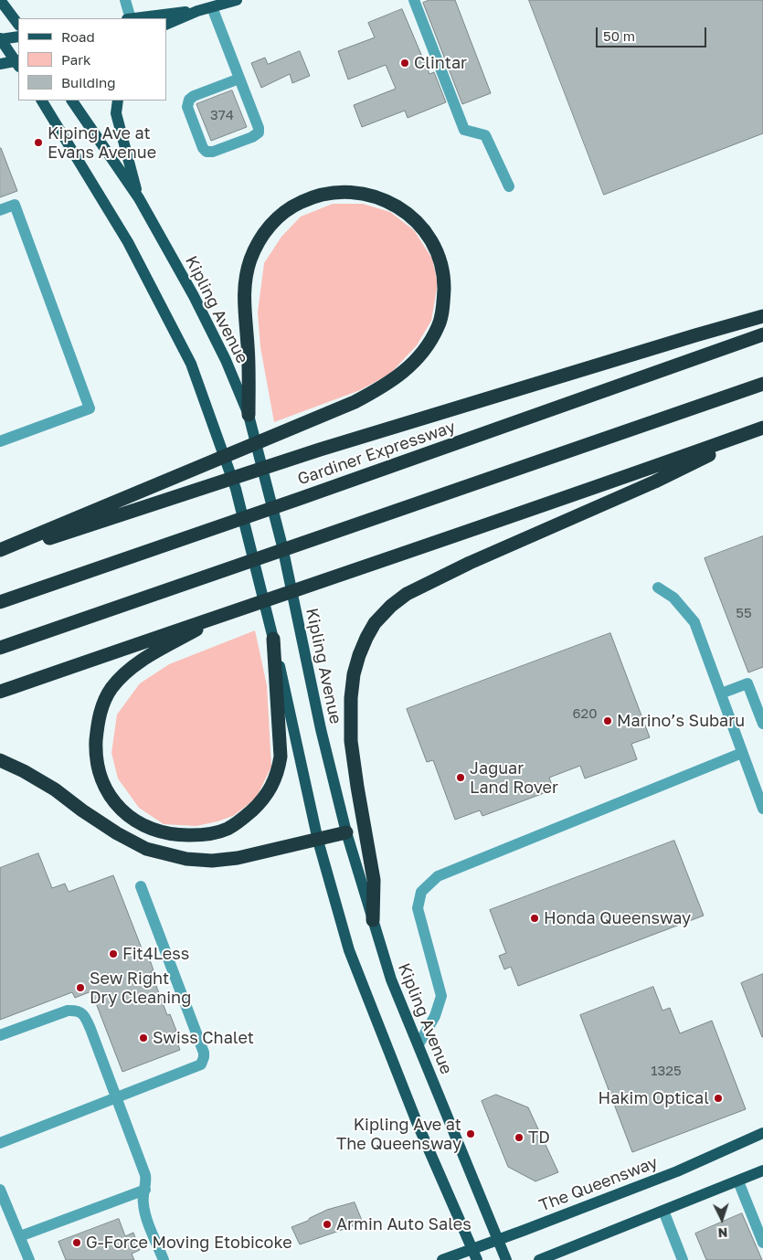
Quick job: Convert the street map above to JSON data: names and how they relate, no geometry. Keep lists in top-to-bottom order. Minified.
{"streets":{"highway":["Gardiner Expressway"],"main road":["Kipling Avenue","The Queensway"]},"crossings":[["Kipling Avenue","The Queensway"]],"places":["Clintar","Kiping Ave at Evans Avenue","Marino’s Subaru","Jaguar Land Rover","Honda Queensway","Fit4Less","Sew Right Dry Cleaning","Swiss Chalet","Hakim Optical","Kipling Ave at The Queensway","TD","Armin Auto Sales","G-Force Moving Etobicoke"],"house_numbers":["374","55","620","1325"],"legend":["Road","Park","Building"],"scale_bar":"50 m","north":"bottom"}
